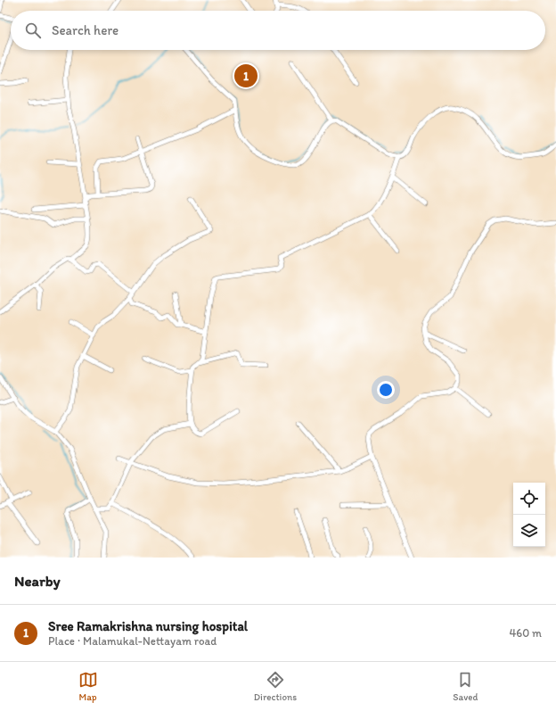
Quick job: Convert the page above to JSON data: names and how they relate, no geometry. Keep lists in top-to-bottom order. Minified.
{"page":{"search":"Search here","pins":"1","heading":"Nearby","list":[{"mark":"1","name":"Sree Ramakrishna nursing hospital","note":"Place · Malamukal-Nettayam road","value":"460 m"}],"nav":["Map","Directions","Saved"]}}
